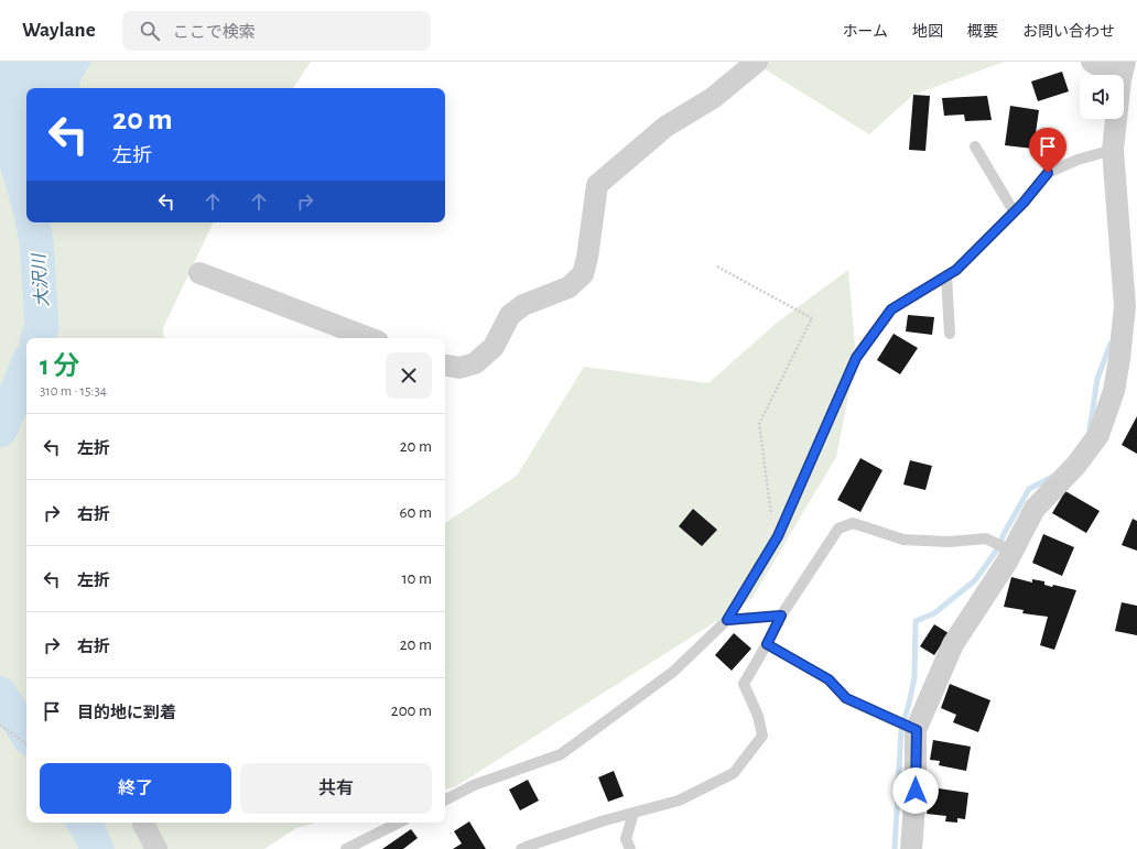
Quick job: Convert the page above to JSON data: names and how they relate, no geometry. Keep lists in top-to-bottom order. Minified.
{"water":["大沢川"],"page":{"header":"Waylane","search":"ここで検索","nav":["ホーム","地図","概要","お問い合わせ"],"turn":["20 m","左折"],"heading":["1 分","310 m · 15:34"],"list":[{"name":"左折","value":"20 m"},{"name":"右折","value":"60 m"},{"name":"左折","value":"10 m"},{"name":"右折","value":"20 m"},{"name":"目的地に到着","value":"200 m"}],"buttons":["終了","共有"]}}
